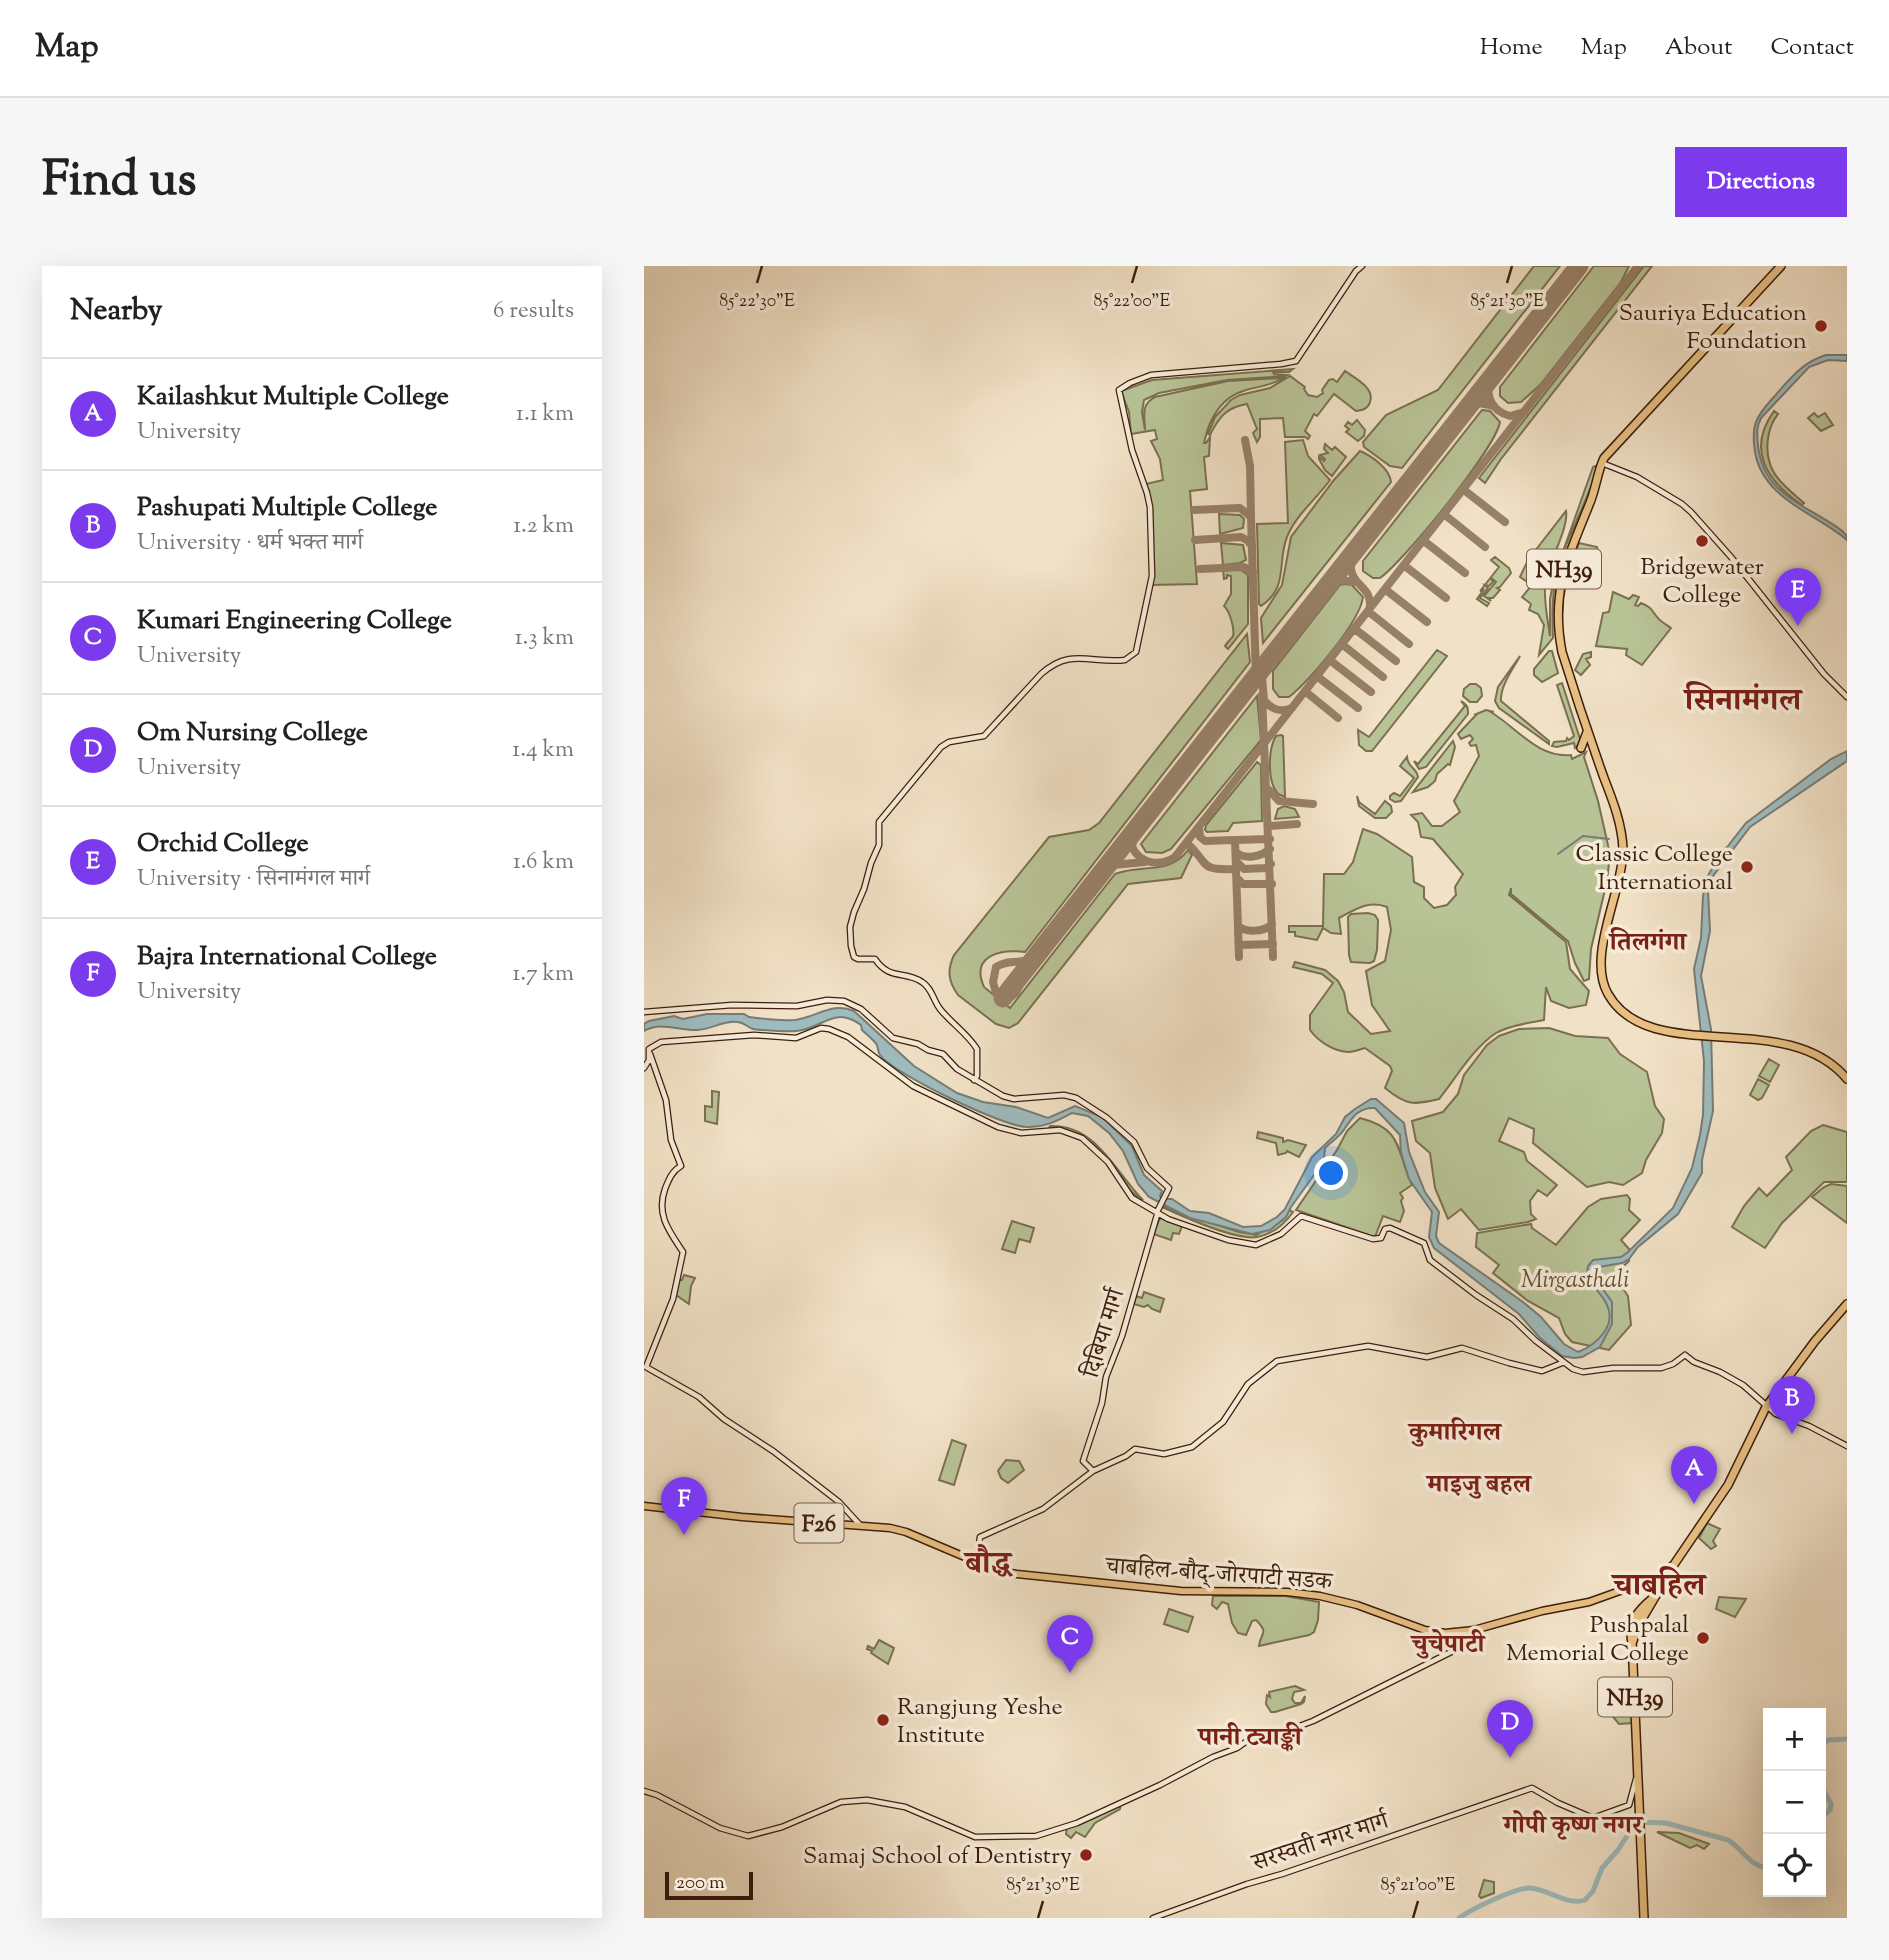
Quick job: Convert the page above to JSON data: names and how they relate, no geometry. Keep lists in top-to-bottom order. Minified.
{"streets":{"highway":["NH39"],"main road":["दिबिया मार्ग","F26","चाबहिल-बौद्-जोरपाटी सडक","सरस्वती नगर मार्ग"]},"crossings":[["NH39","चाबहिल-बौद्-जोरपाटी सडक"],["NH39","सरस्वती नगर मार्ग"],["F26","चाबहिल-बौद्-जोरपाटी सडक"]],"districts":["सिनामंगल","तिलगंगा","कुमारिगल","माइजु बहल","बौद्ध","चाबहिल","चुचेपाटी","पानी ट्याङ्की","गोपी कृष्ण नगर"],"parks":["Mirgasthali"],"places":["Sauriya Education Foundation","Bridgewater College","Classic College International","Pushpalal Memorial College","Rangjung Yeshe Institute","Samaj School of Dentistry"],"scale_bar":"200 m","page":{"header":"Map","nav":["Home","Map","About","Contact"],"title":"Find us","buttons":"Directions","heading":["Nearby","6 results"],"list":[{"mark":"A","name":"Kailashkut Multiple College","note":"University","value":"1.1 km"},{"mark":"B","name":"Pashupati Multiple College","note":"University · धर्म भक्त मार्ग","value":"1.2 km"},{"mark":"C","name":"Kumari Engineering College","note":"University","value":"1.3 km"},{"mark":"D","name":"Om Nursing College","note":"University","value":"1.4 km"},{"mark":"E","name":"Orchid College","note":"University · सिनामंगल मार्ग","value":"1.6 km"},{"mark":"F","name":"Bajra International College","note":"University","value":"1.7 km"}],"pins":["E","B","A","F","C","D"],"map_buttons":["+","−"],"scale":"200 m"},"coordinates":["85°22'30\"E","85°22'00\"E","85°21'30\"E","85°21'00\"E"]}
